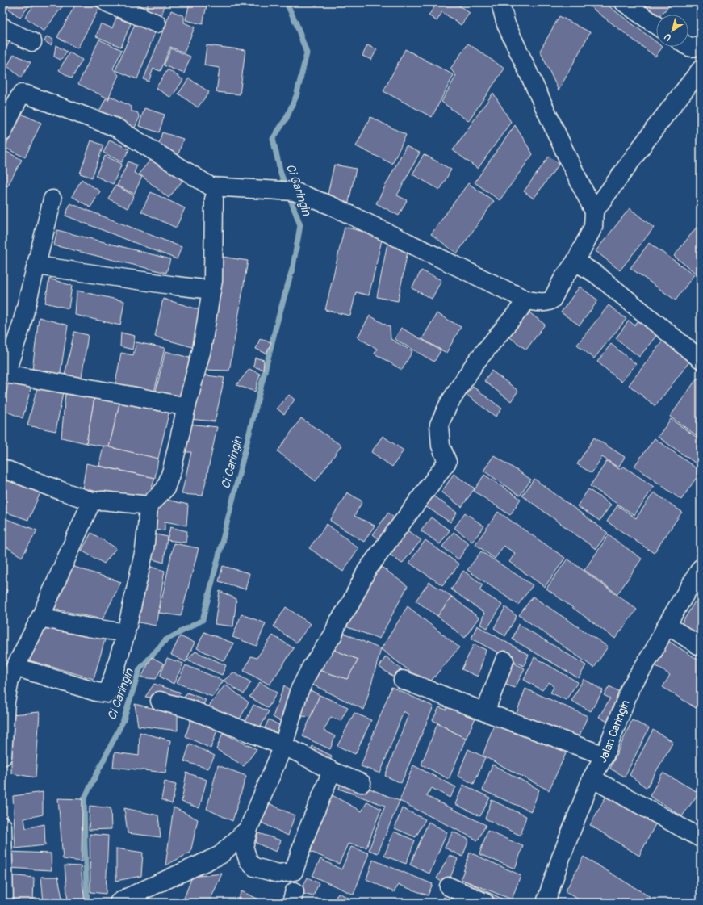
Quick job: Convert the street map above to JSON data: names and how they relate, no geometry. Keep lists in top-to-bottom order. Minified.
{"streets":{"street":["Jalan Caringin"]},"water":["Ci Caringin"],"north":"bottom left"}
